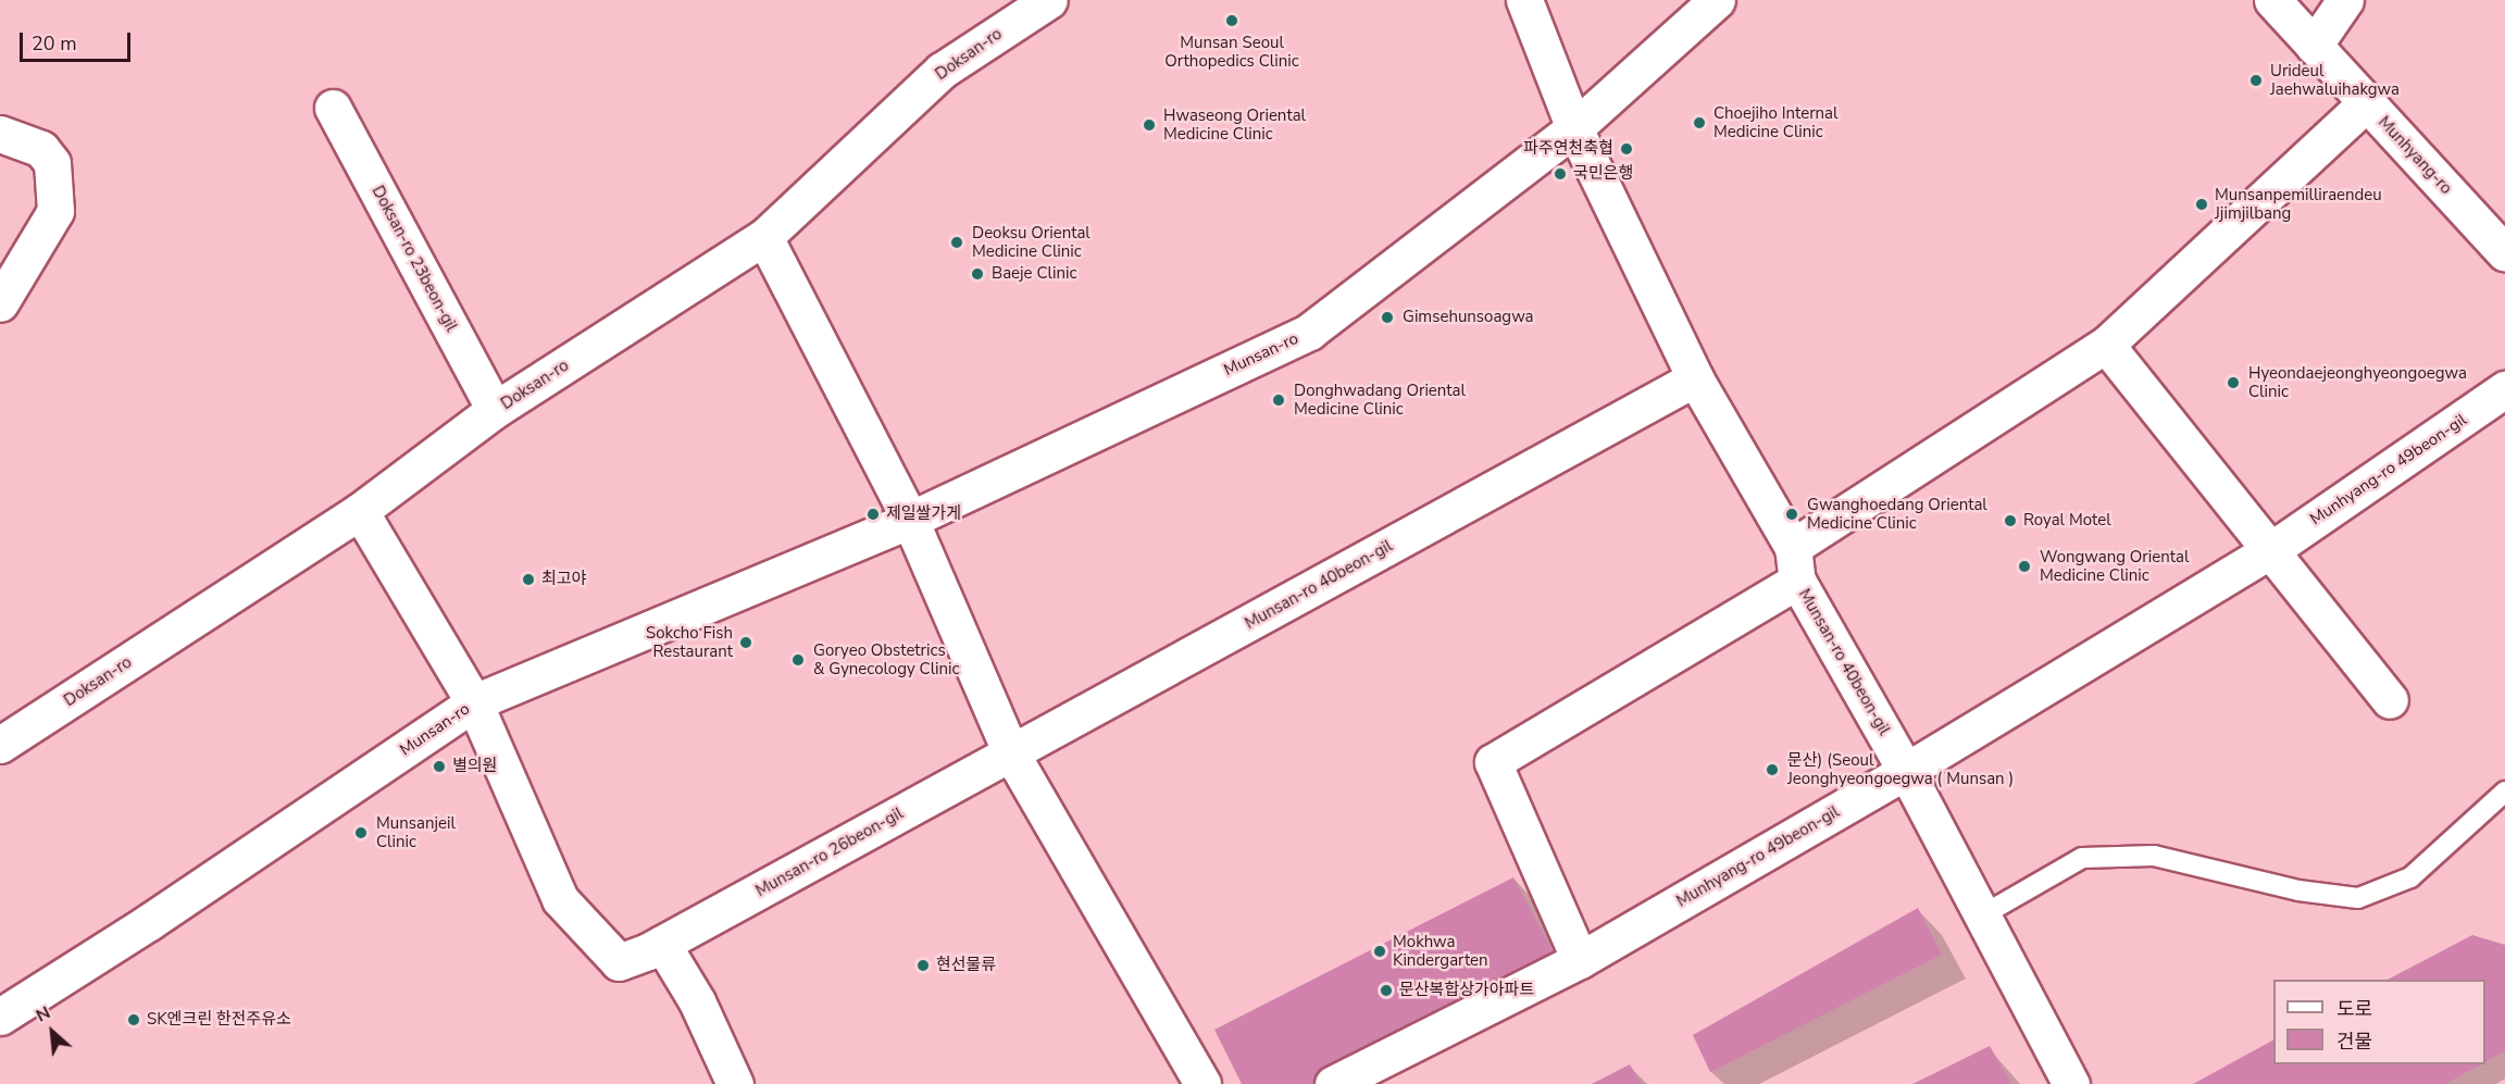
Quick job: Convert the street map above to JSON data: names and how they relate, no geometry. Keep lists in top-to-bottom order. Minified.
{"streets":{"street":["Doksan-ro","Munhyang-ro","Doksan-ro 23beon-gil","Munsan-ro","Munhyang-ro 49beon-gil","Munsan-ro 40beon-gil","Munsan-ro 26beon-gil"]},"crossings":[["Doksan-ro","Doksan-ro 23beon-gil"],["Munsan-ro","Munsan-ro 40beon-gil"],["Munsan-ro","Munsan-ro 26beon-gil"],["Munhyang-ro 49beon-gil","Munsan-ro 40beon-gil"],["Munsan-ro 40beon-gil","Munsan-ro 26beon-gil"]],"places":["Munsan Seoul Orthopedics Clinic","Urideul Jaehwaluihakgwa","Choejiho Internal Medicine Clinic","Hwaseong Oriental Medicine Clinic","파주연천축협","국민은행","Munsanpemilliraendeu Jjimjilbang","Deoksu Oriental Medicine Clinic","Baeje Clinic","Gimsehunsoagwa","Hyeondaejeonghyeongoegwa Clinic","Donghwadang Oriental Medicine Clinic","제일쌀가게","Gwanghoedang Oriental Medicine Clinic","Royal Motel","Wongwang Oriental Medicine Clinic","최고야","Sokcho Fish Restaurant","Goryeo Obstetrics & Gynecology Clinic","별의원","문산) (Seoul Jeonghyeongoegwa ( Munsan )","Munsanjeil Clinic","Mokhwa Kindergarten","현선물류","문산복합상가아파트","SK엔크린 한전주유소"],"legend":["도로","건물"],"scale_bar":"20 m","north":"top left"}
